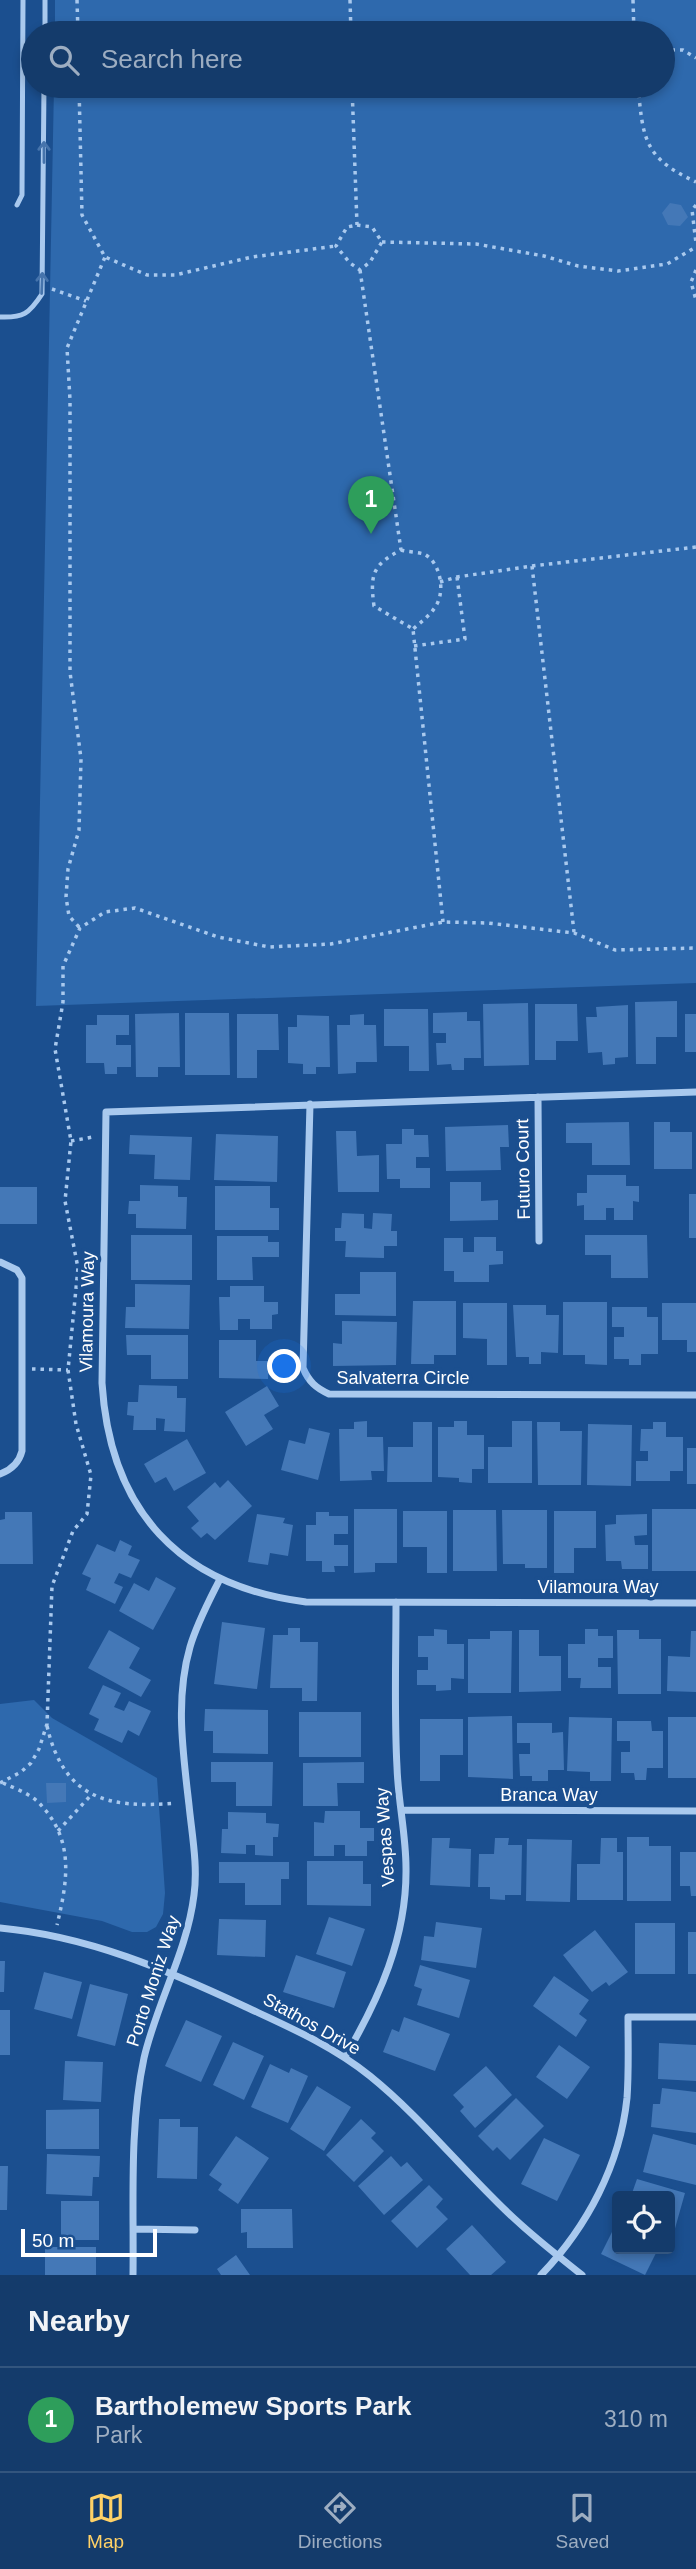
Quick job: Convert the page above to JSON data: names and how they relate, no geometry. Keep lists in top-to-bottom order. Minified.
{"streets":{"street":["Futuro Court","Vilamoura Way","Salvaterra Circle","Branca Way","Vespas Way","Porto Moniz Way","Stathos Drive"]},"crossings":[["Futuro Court","Vilamoura Way"],["Vilamoura Way","Salvaterra Circle"],["Vilamoura Way","Vespas Way"],["Vilamoura Way","Porto Moniz Way"],["Branca Way","Vespas Way"],["Vespas Way","Stathos Drive"],["Porto Moniz Way","Stathos Drive"]],"scale_bar":"50 m","page":{"search":"Search here","pins":"1","scale":"50 m","heading":"Nearby","list":[{"mark":"1","name":"Bartholemew Sports Park","note":"Park","value":"310 m"}],"nav":["Map","Directions","Saved"]}}
